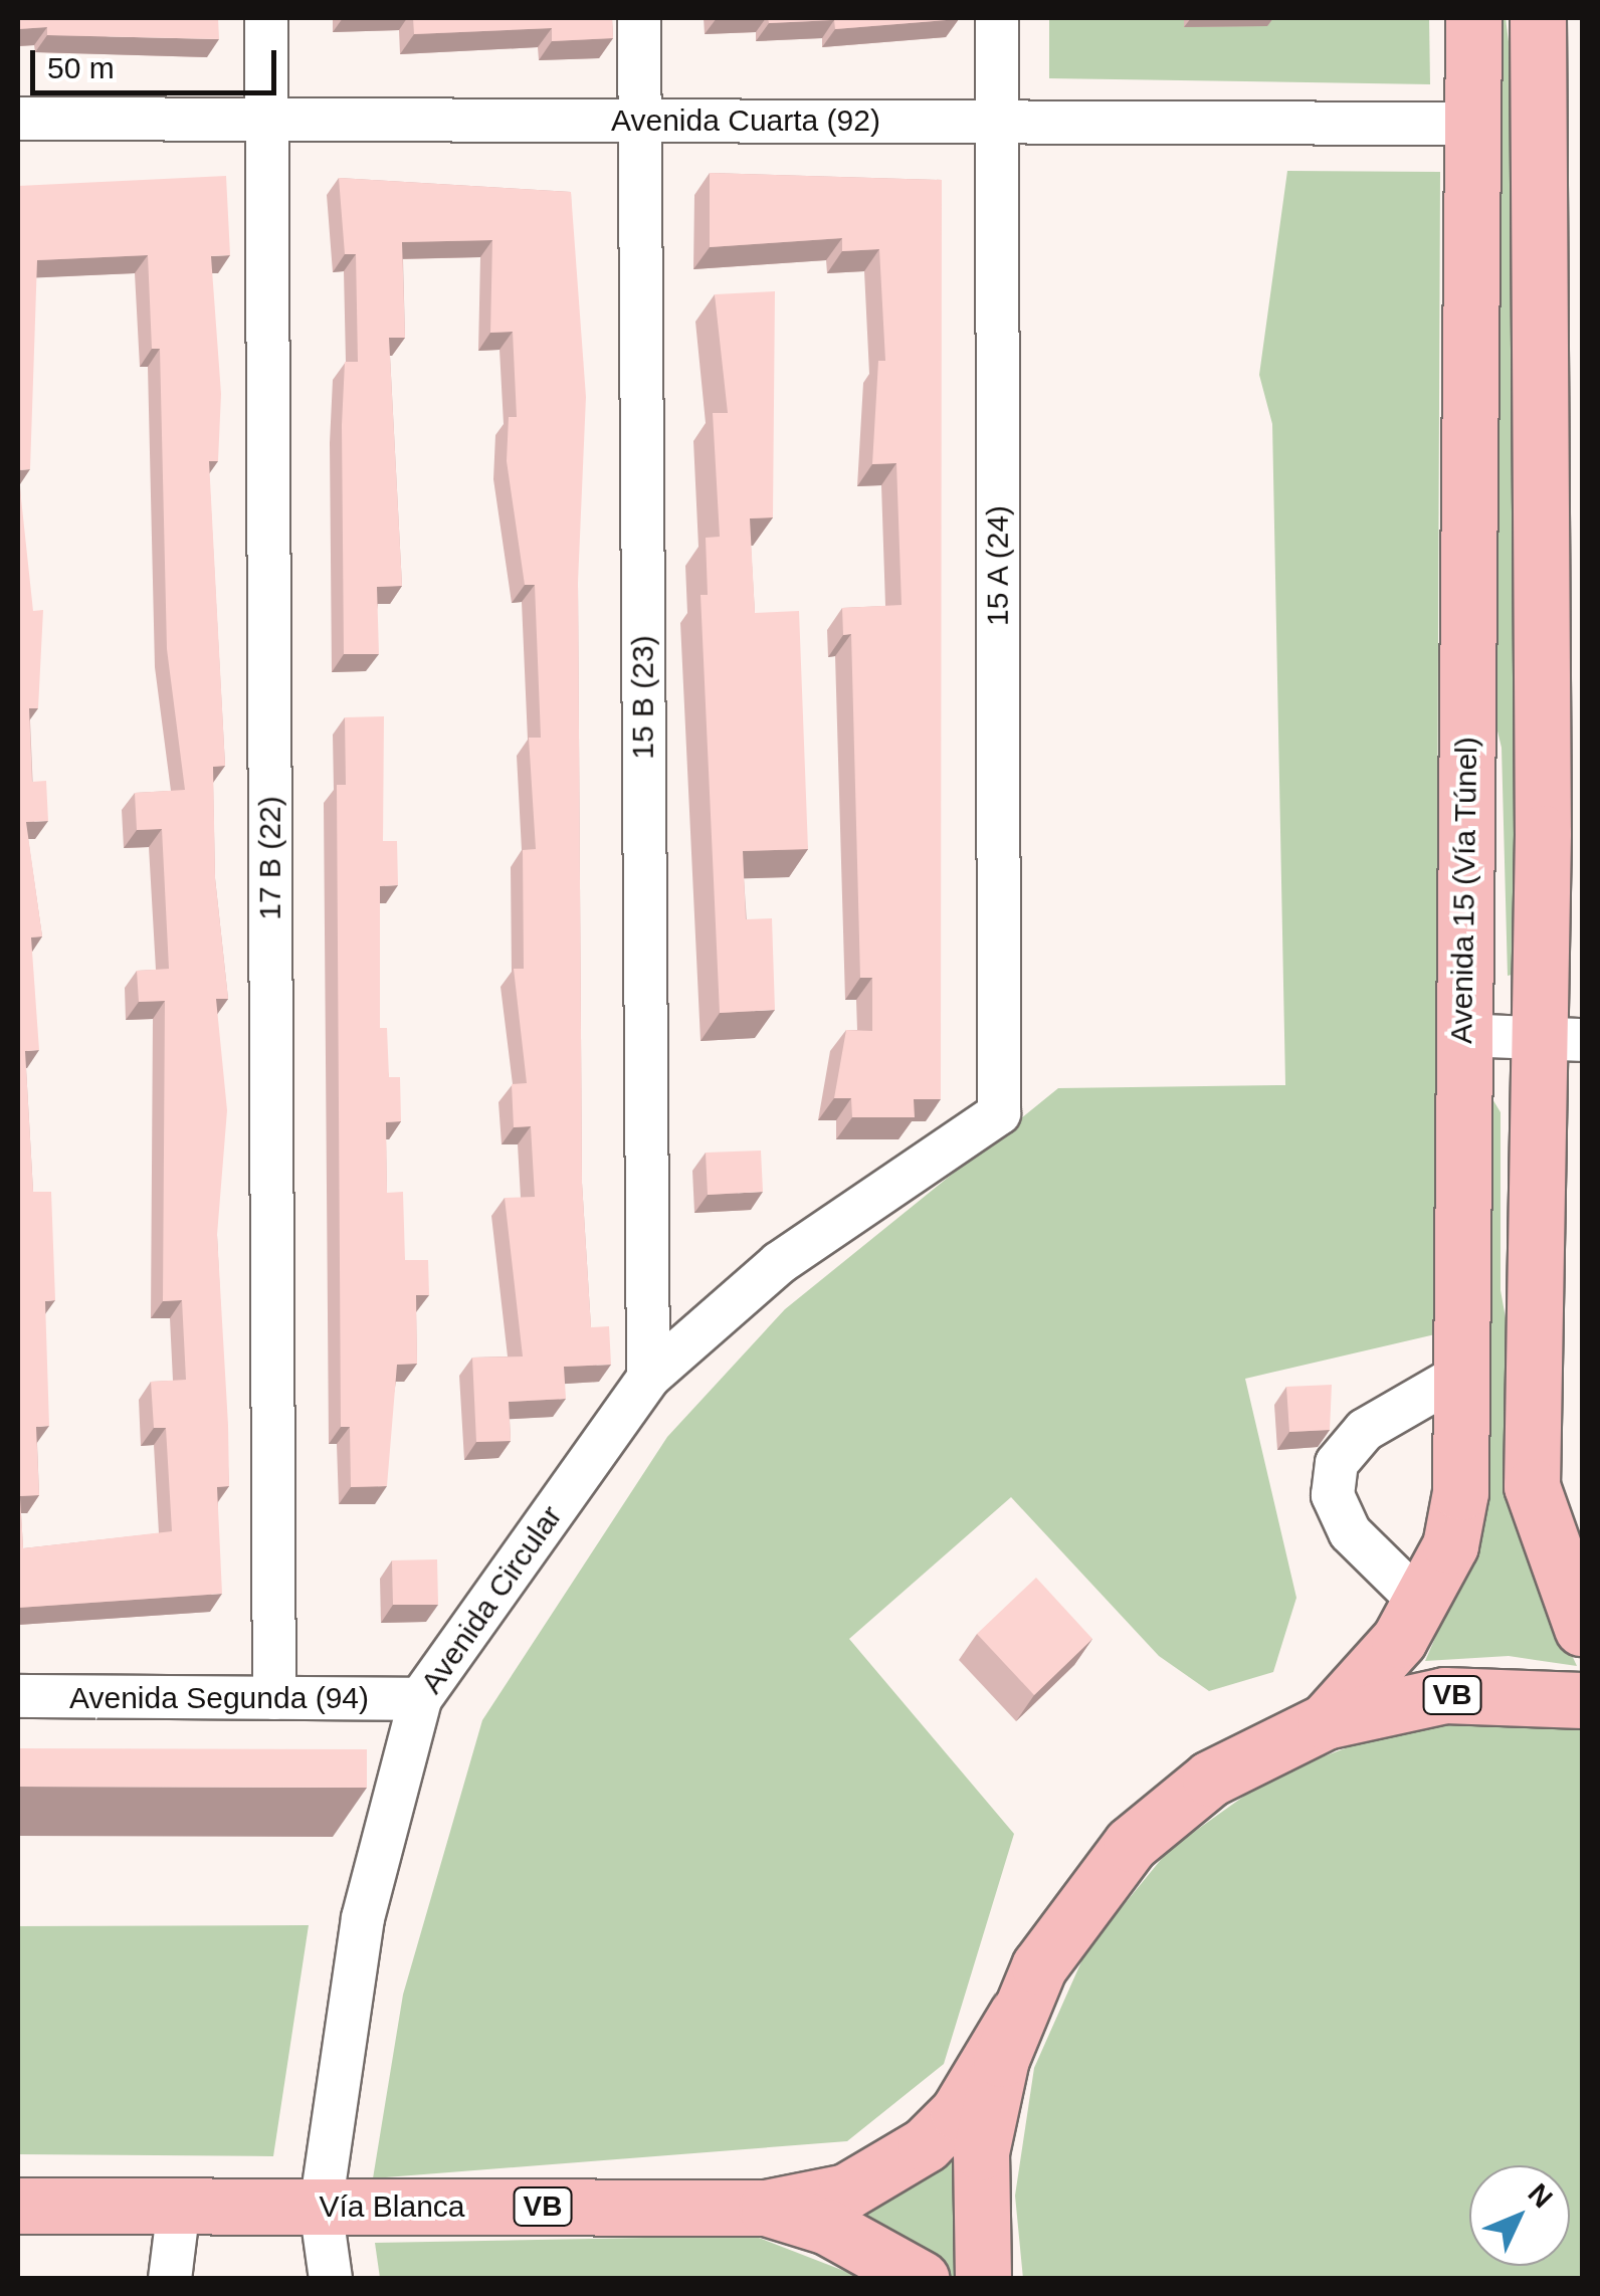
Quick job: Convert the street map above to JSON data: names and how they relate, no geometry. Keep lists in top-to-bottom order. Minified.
{"streets":{"main road":["Avenida 15 (Vía Túnel)","VB","Vía Blanca"],"street":["Avenida Cuarta (92)","15 A (24)","15 B (23)","17 B (22)","Avenida Circular","Avenida Segunda (94)"]},"crossings":[["Avenida Cuarta (92)","15 A (24)"],["Avenida Cuarta (92)","15 B (23)"],["Avenida Cuarta (92)","17 B (22)"],["Avenida Cuarta (92)","Avenida 15 (Vía Túnel)"],["15 A (24)","Avenida Circular"],["15 B (23)","Avenida Circular"],["17 B (22)","Avenida Segunda (94)"],["Avenida 15 (Vía Túnel)","VB"],["Avenida Circular","Avenida Segunda (94)"],["Avenida Circular","Vía Blanca"],["VB","Vía Blanca"]],"scale_bar":"50 m","north":"top right"}
